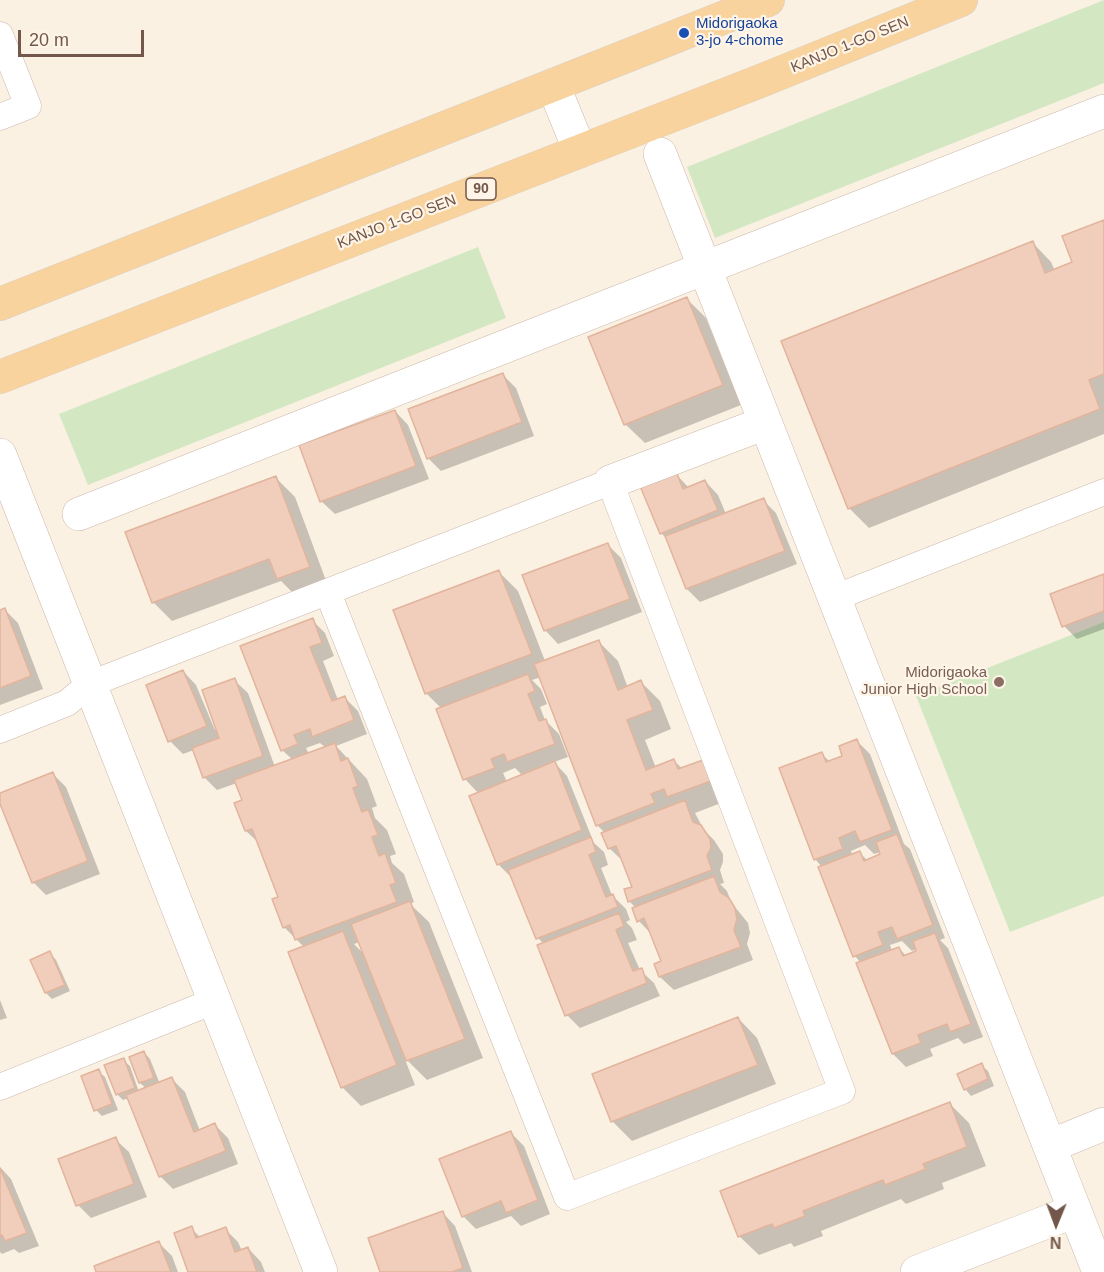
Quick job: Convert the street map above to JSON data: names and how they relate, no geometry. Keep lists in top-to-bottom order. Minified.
{"streets":{"main road":["KANJO 1-GO SEN","90"]},"places":["Midorigaoka 3-jo 4-chome","Midorigaoka Junior High School"],"scale_bar":"20 m","north":"bottom"}
